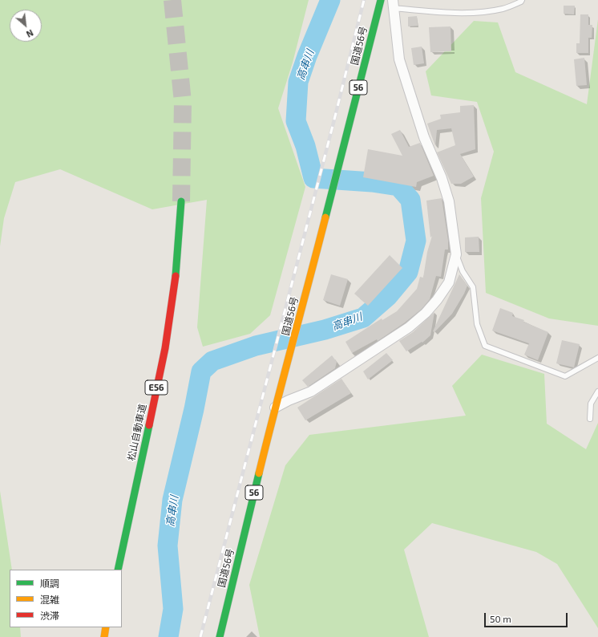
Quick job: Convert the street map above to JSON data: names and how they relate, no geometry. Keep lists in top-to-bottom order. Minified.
{"streets":{"highway":["国道56号","56","E56","松山自動車道"]},"water":["高串川"],"legend":["順調","混雑","渋滞"],"scale_bar":"50 m","north":"bottom right"}
